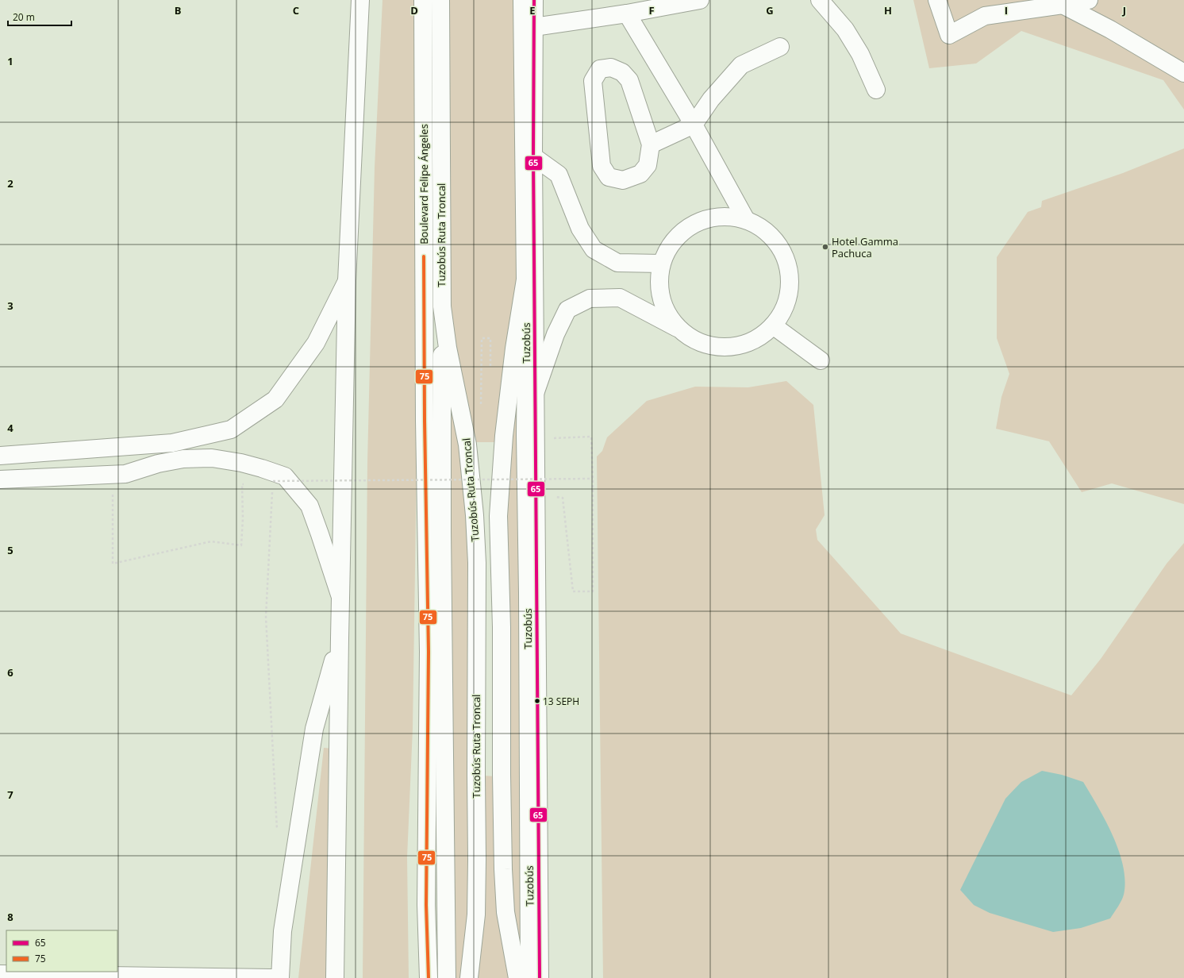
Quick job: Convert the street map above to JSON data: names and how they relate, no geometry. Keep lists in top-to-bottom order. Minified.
{"streets":{"main road":["Boulevard Felipe Ángeles","Tuzobús Ruta Troncal","Tuzobús"]},"places":["Hotel Gamma Pachuca","13 SEPH"],"lines":["transit line 65","transit line 75"],"legend":["65","75"],"scale_bar":"20 m","grid":{"columns":["B","C","D","E","F","G","H","I","J"],"rows":["1","2","3","4","5","6","7","8"]}}
